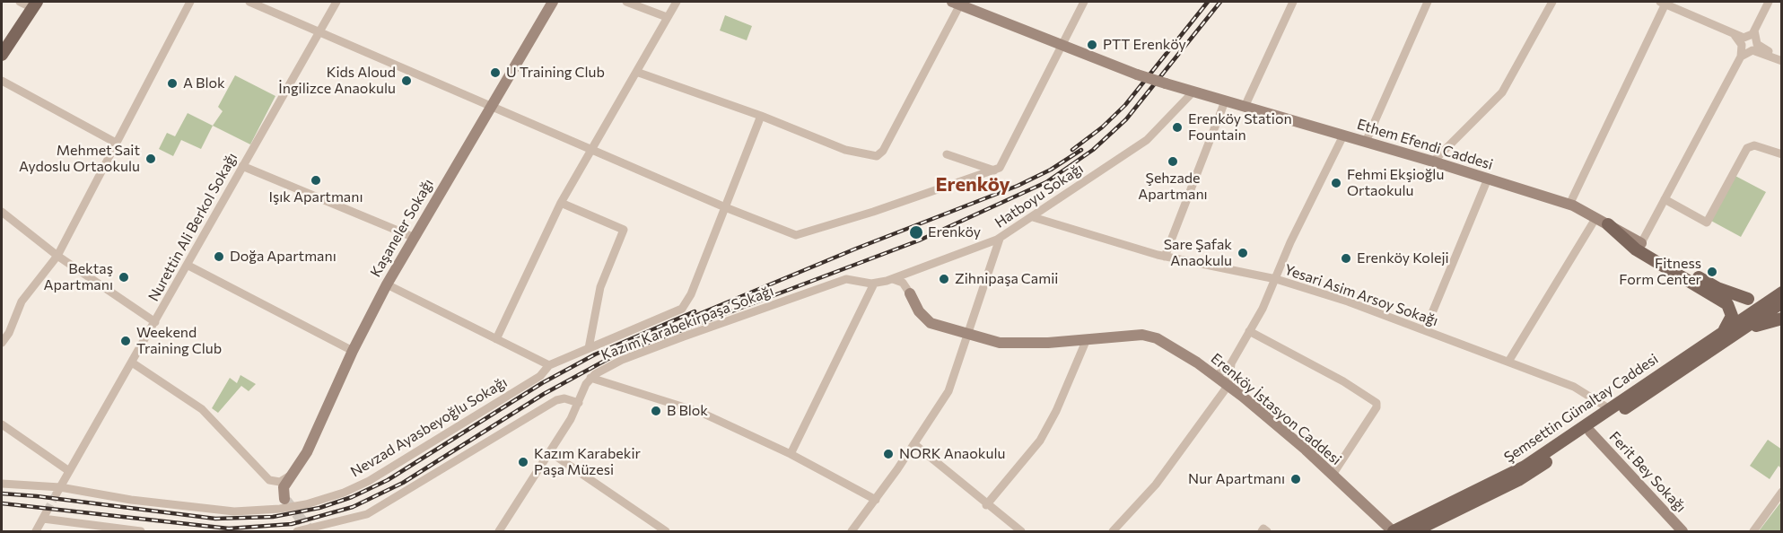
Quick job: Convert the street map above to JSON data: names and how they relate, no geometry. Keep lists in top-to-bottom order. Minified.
{"streets":{"main road":["Şemsettin Günaltay Caddesi"],"street":["Ethem Efendi Caddesi","Hatboyu Sokağı","Nurettin Ali Berkol Sokağı","Kaşaneler Sokağı","Yesari Asim Arsoy Sokağı","Kazım Karabekirpaşa Sokağı","Erenköy İstasyon Caddesi","Nevzad Ayasbeyoğlu Sokağı","Ferit Bey Sokağı"]},"crossings":[["Ethem Efendi Caddesi","Hatboyu Sokağı"],["Hatboyu Sokağı","Yesari Asim Arsoy Sokağı"],["Hatboyu Sokağı","Kazım Karabekirpaşa Sokağı"],["Nurettin Ali Berkol Sokağı","Nevzad Ayasbeyoğlu Sokağı"],["Yesari Asim Arsoy Sokağı","Şemsettin Günaltay Caddesi"],["Şemsettin Günaltay Caddesi","Erenköy İstasyon Caddesi"],["Şemsettin Günaltay Caddesi","Ferit Bey Sokağı"]],"districts":["Erenköy"],"places":["PTT Erenköy","U Training Club","Kids Aloud İngilizce Anaokulu","A Blok","Erenköy Station Fountain","Mehmet Sait Aydoslu Ortaokulu","Şehzade Apartmanı","Işık Apartmanı","Fehmi Ekşioğlu Ortaokulu","Erenköy","Sare Şafak Anaokulu","Doğa Apartmanı","Erenköy Koleji","Fitness Form Center","Bektaş Apartmanı","Zihnipaşa Camii","Weekend Training Club","B Blok","NORK Anaokulu","Kazım Karabekir Paşa Müzesi","Nur Apartmanı"]}
